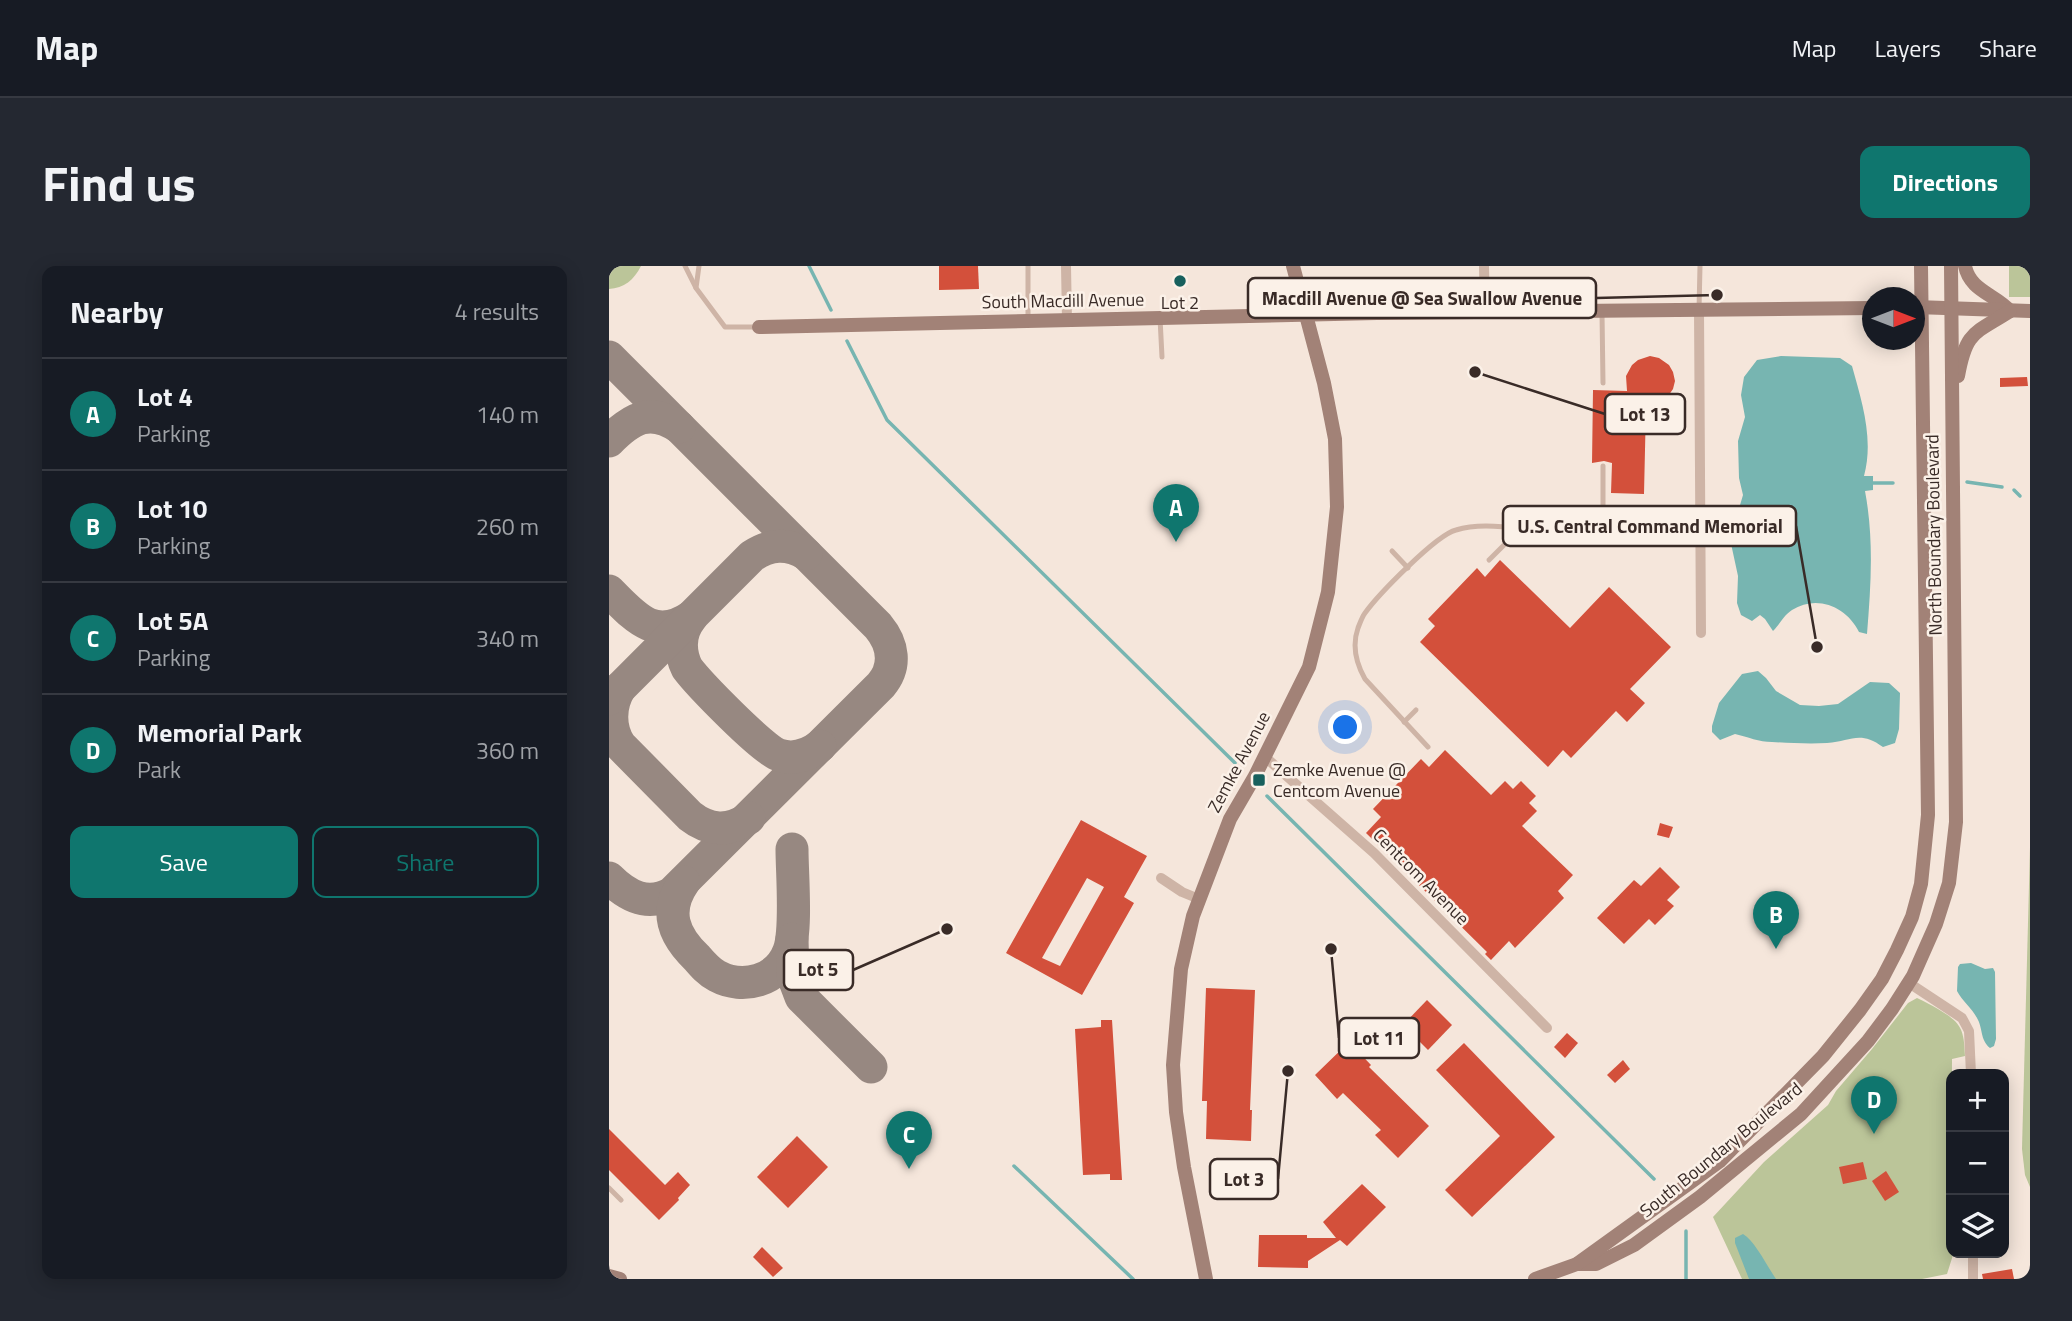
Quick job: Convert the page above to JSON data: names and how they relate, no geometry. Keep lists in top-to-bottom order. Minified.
{"streets":{"main road":["South Macdill Avenue","North Boundary Boulevard","Zemke Avenue","South Boundary Boulevard"],"street":["Centcom Avenue"]},"crossings":[["South Macdill Avenue","Zemke Avenue"],["North Boundary Boulevard","South Boundary Boulevard"],["Zemke Avenue","Centcom Avenue"]],"places":{"other":["Lot 2","Macdill Avenue @ Sea Swallow Avenue","Lot 13","U.S. Central Command Memorial","Lot 5","Lot 11","Lot 3"],"transit":["Zemke Avenue @ Centcom Avenue"]},"north":"right","page":{"header":"Map","nav":["Map","Layers","Share"],"title":"Find us","buttons":["Directions",["Save","Share"]],"heading":["Nearby","4 results"],"list":[{"mark":"A","name":"Lot 4","note":"Parking","value":"140 m"},{"mark":"B","name":"Lot 10","note":"Parking","value":"260 m"},{"mark":"C","name":"Lot 5A","note":"Parking","value":"340 m"},{"mark":"D","name":"Memorial Park","note":"Park","value":"360 m"}],"pins":["A","B","D","C"],"map_buttons":["+","−"]}}
